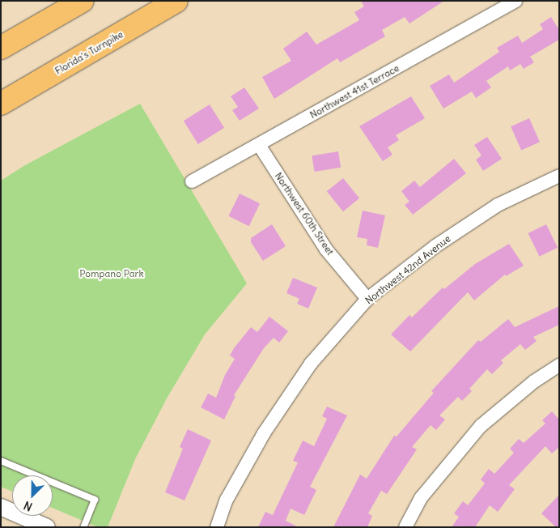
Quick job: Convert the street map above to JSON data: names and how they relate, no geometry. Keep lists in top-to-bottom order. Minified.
{"streets":{"highway":["Florida's Turnpike"],"street":["Northwest 41st Terrace","Northwest 60th Street","Northwest 42nd Avenue"]},"crossings":[["Northwest 41st Terrace","Northwest 60th Street"],["Northwest 60th Street","Northwest 42nd Avenue"]],"parks":["Pompano Park"],"north":"bottom left"}
